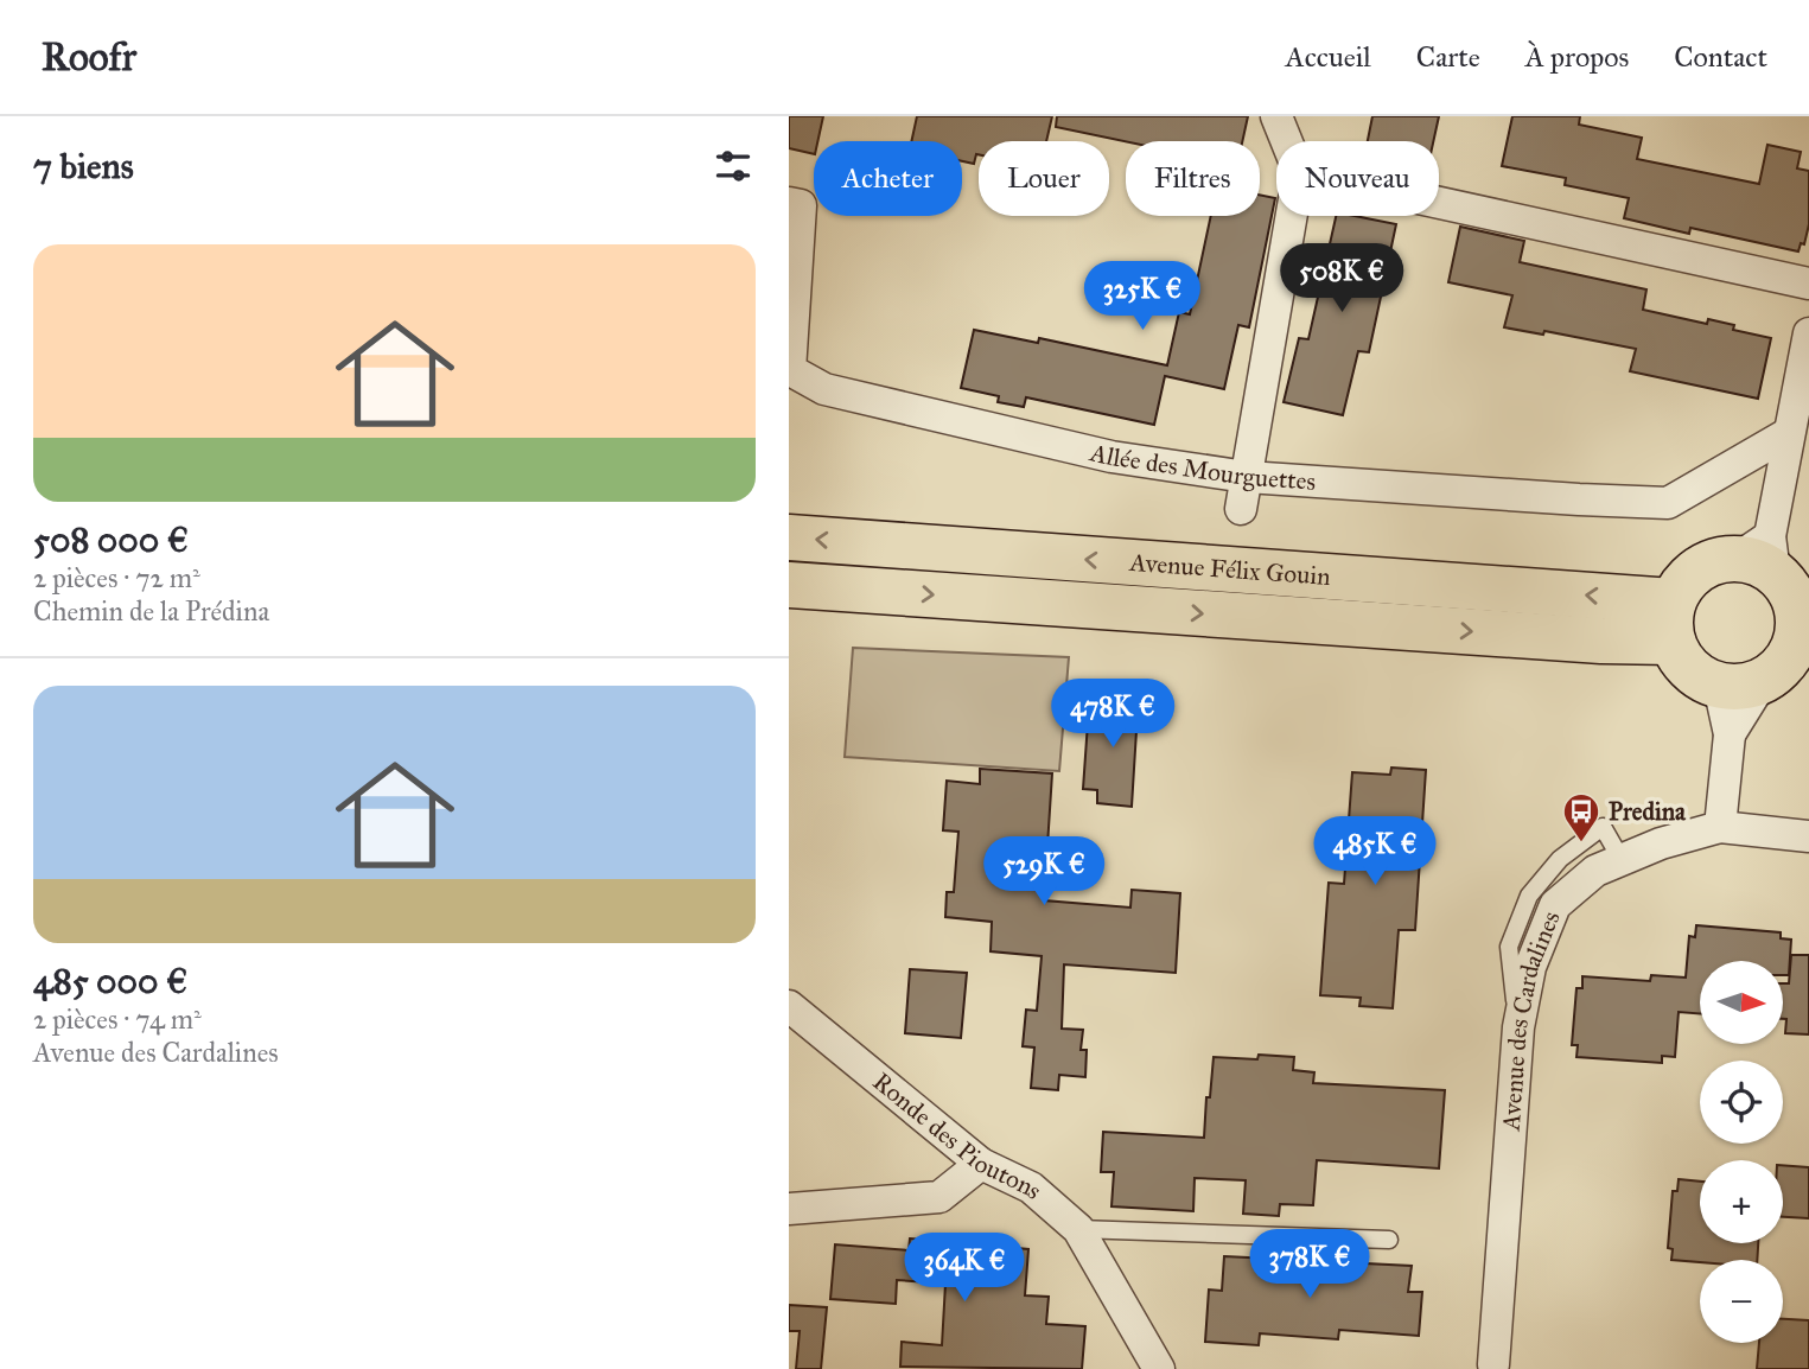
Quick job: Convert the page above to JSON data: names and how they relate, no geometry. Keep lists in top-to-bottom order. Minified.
{"streets":{"main road":["Avenue Félix Gouin"],"street":["Allée des Mourguettes","Avenue des Cardalines","Ronde des Pioutons"]},"places":{"bus stop":["Predina"]},"north":"right","page":{"header":"Roofr","nav":["Accueil","Carte","À propos","Contact"],"heading":"7 biens","chip":["Acheter","Louer","Filtres","Nouveau"],"list":[{"name":"508 000 €","note":"2 pièces · 72 m² · Chemin de la Prédina"},{"name":"485 000 €","note":"2 pièces · 74 m² · Avenue des Cardalines"}],"price":["508K €","325K €","478K €","485K €","529K €","378K €","364K €"],"map_buttons":["+","−"]}}
